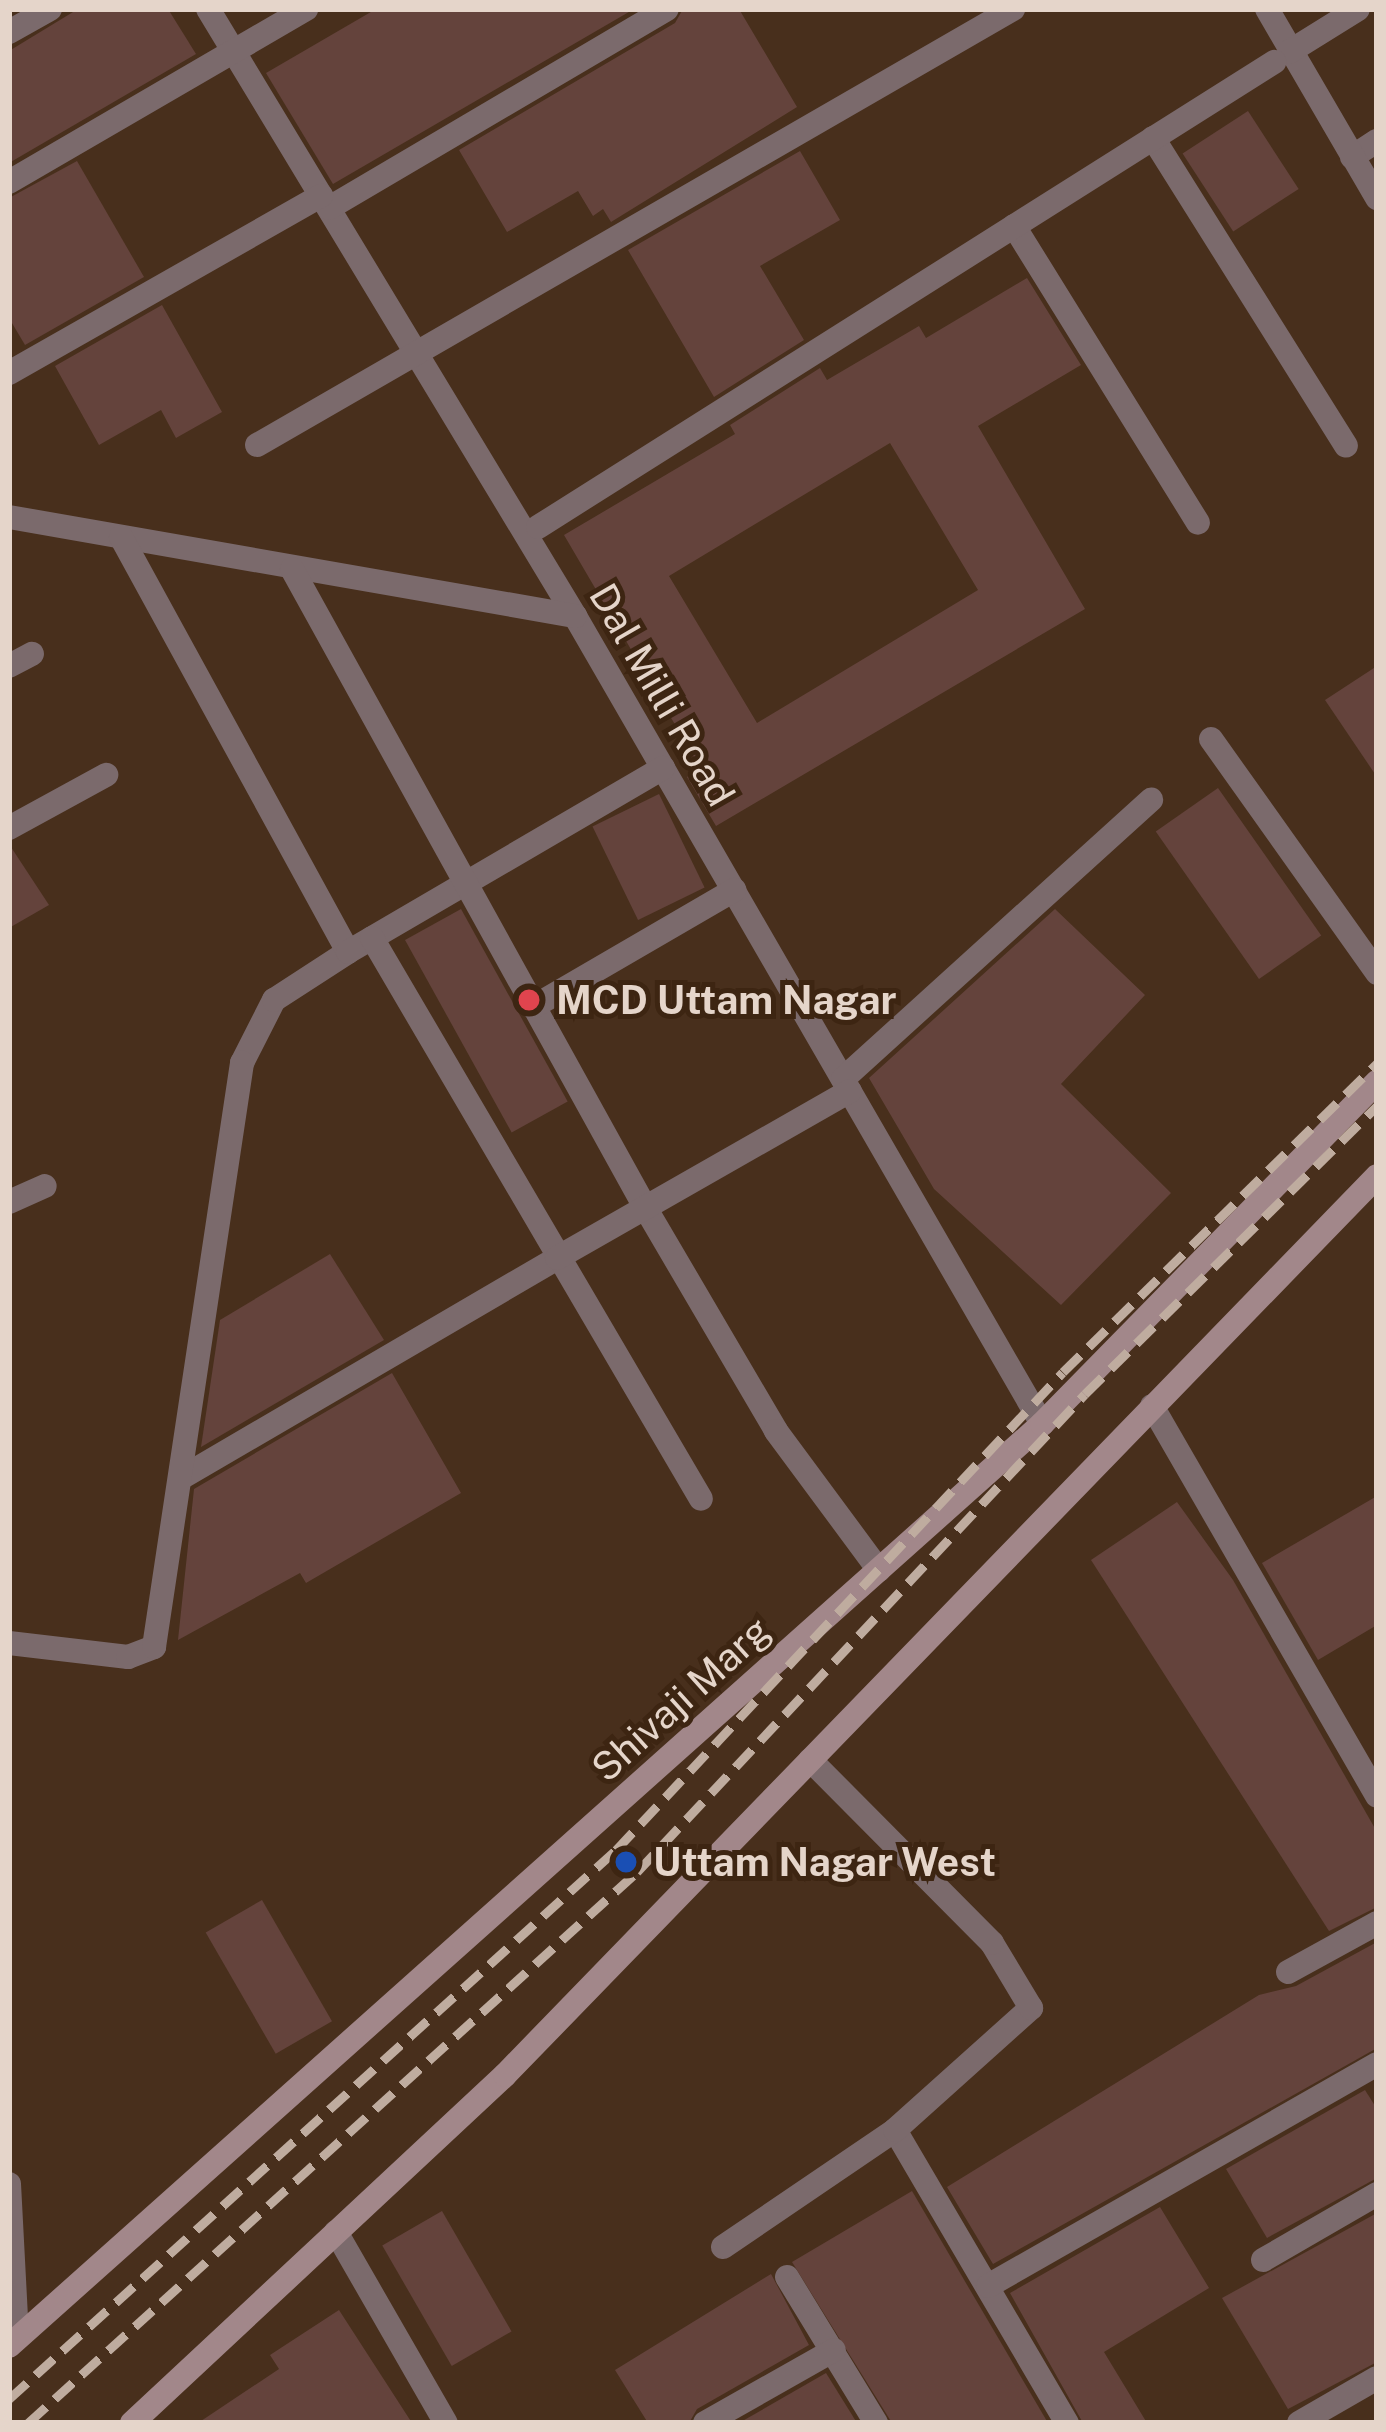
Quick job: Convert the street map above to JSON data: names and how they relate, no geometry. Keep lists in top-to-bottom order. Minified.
{"streets":{"main road":["Shivaji Marg"],"street":["Dal Milli Road"]},"crossings":[["Dal Milli Road","Shivaji Marg"]],"places":["MCD Uttam Nagar","Uttam Nagar West"]}
